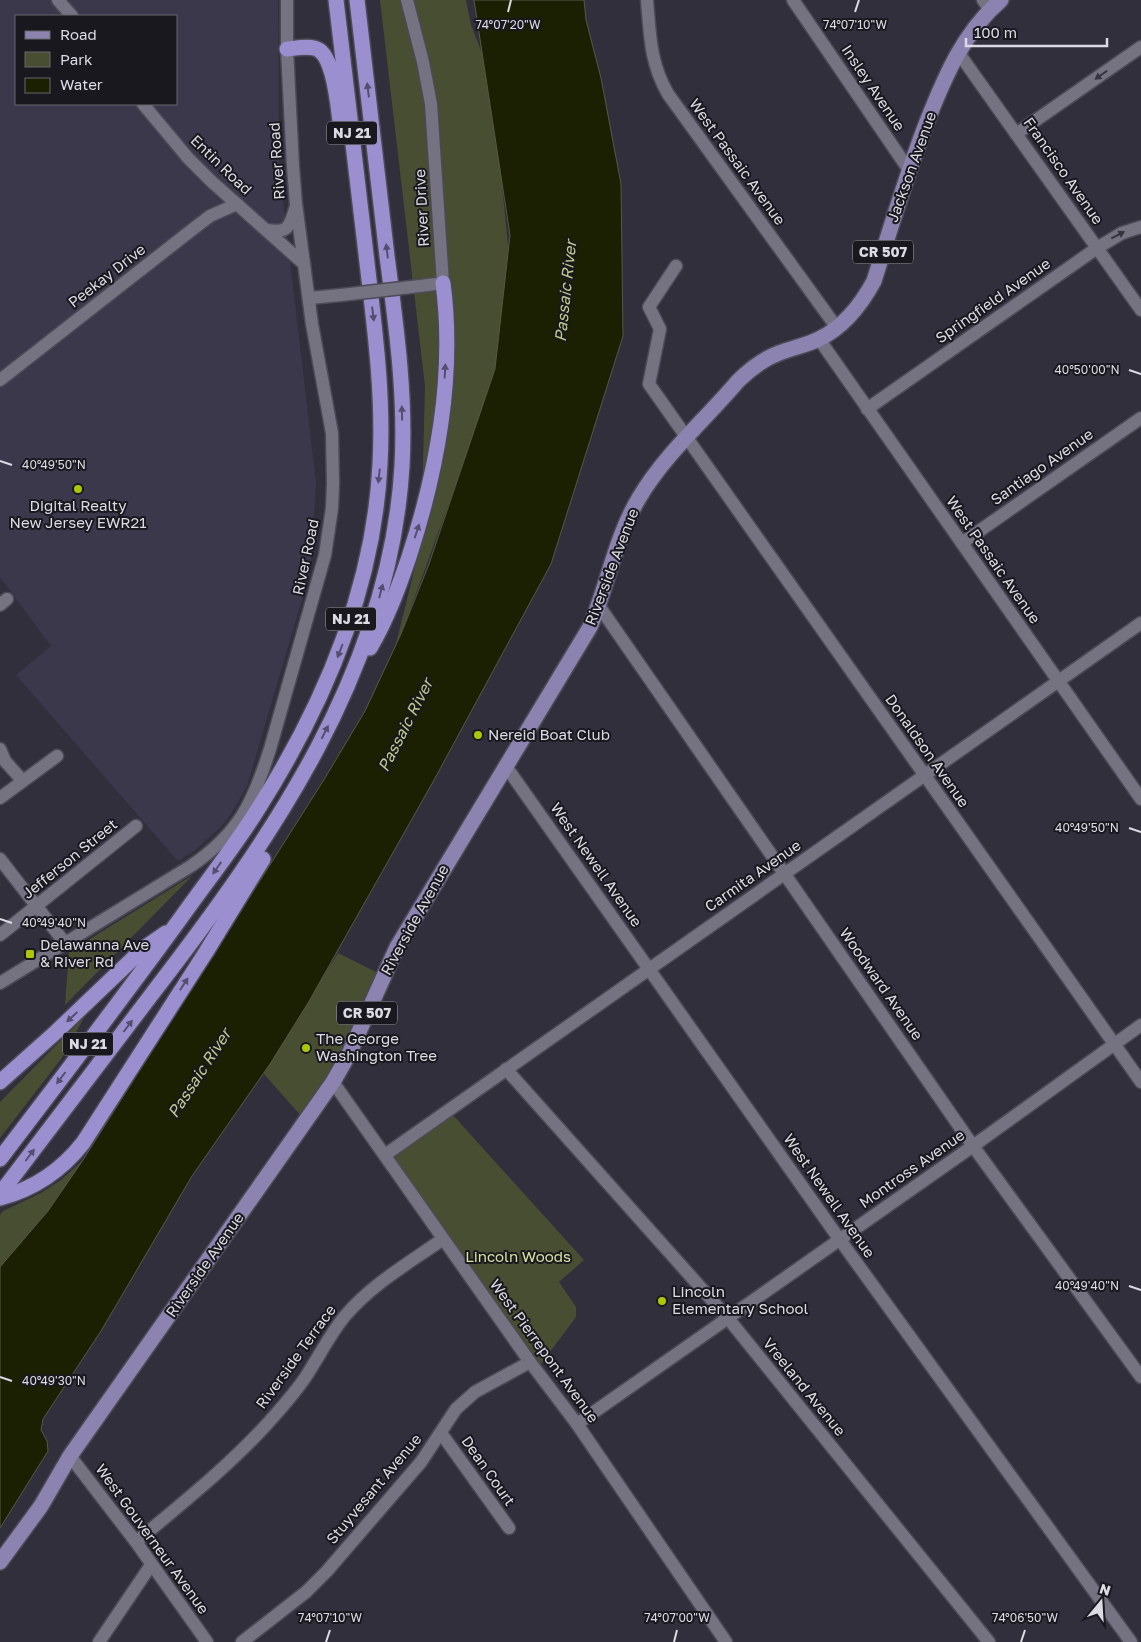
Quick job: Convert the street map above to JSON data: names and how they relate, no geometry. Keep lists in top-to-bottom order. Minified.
{"streets":{"highway":["NJ 21"],"main road":["Jackson Avenue","CR 507","Riverside Avenue"],"street":["Insley Avenue","River Road","West Passaic Avenue","Entin Road","Francisco Avenue","River Drive","Peekay Drive","Springfield Avenue","Santiago Avenue","Donaldson Avenue","Jefferson Street","West Newell Avenue","Carmita Avenue","Woodward Avenue","Montross Avenue","West Pierrepont Avenue","Riverside Terrace","Vreeland Avenue","Dean Court","Stuyvesant Avenue","West Gouverneur Avenue"]},"crossings":[["Insley Avenue","Jackson Avenue"],["River Road","Entin Road"],["West Passaic Avenue","Jackson Avenue"],["West Passaic Avenue","Springfield Avenue"],["West Passaic Avenue","Santiago Avenue"],["West Passaic Avenue","Carmita Avenue"],["Entin Road","Peekay Drive"],["Jackson Avenue","Francisco Avenue"],["Jackson Avenue","Riverside Avenue"],["Jackson Avenue","Donaldson Avenue"],["Francisco Avenue","Springfield Avenue"],["Riverside Avenue","Donaldson Avenue"],["Riverside Avenue","West Newell Avenue"],["Riverside Avenue","Woodward Avenue"],["Riverside Avenue","West Pierrepont Avenue"],["Riverside Avenue","West Gouverneur Avenue"],["Donaldson Avenue","Carmita Avenue"],["Donaldson Avenue","Montross Avenue"],["West Newell Avenue","Carmita Avenue"],["West Newell Avenue","Montross Avenue"],["Carmita Avenue","Woodward Avenue"],["Carmita Avenue","West Pierrepont Avenue"],["Carmita Avenue","Vreeland Avenue"],["Woodward Avenue","Montross Avenue"],["Montross Avenue","West Pierrepont Avenue"],["Montross Avenue","Vreeland Avenue"],["West Pierrepont Avenue","Riverside Terrace"],["West Pierrepont Avenue","Stuyvesant Avenue"],["Riverside Terrace","West Gouverneur Avenue"],["Dean Court","Stuyvesant Avenue"]],"water":["Passaic River"],"parks":["Lincoln Woods"],"places":{"other":["Digital Realty New Jersey EWR21","Nereid Boat Club","The George Washington Tree","Lincoln Elementary School"],"transit":["Delawanna Ave & River Rd"]},"legend":["Road","Park","Water"],"scale_bar":"100 m","north":"top","coordinates":["74°07'20\"W","74°07'10\"W","40°50'00\"N","40°49'50\"N","40°49'40\"N","40°49'30\"N","74°07'00\"W","74°06'50\"W"]}
